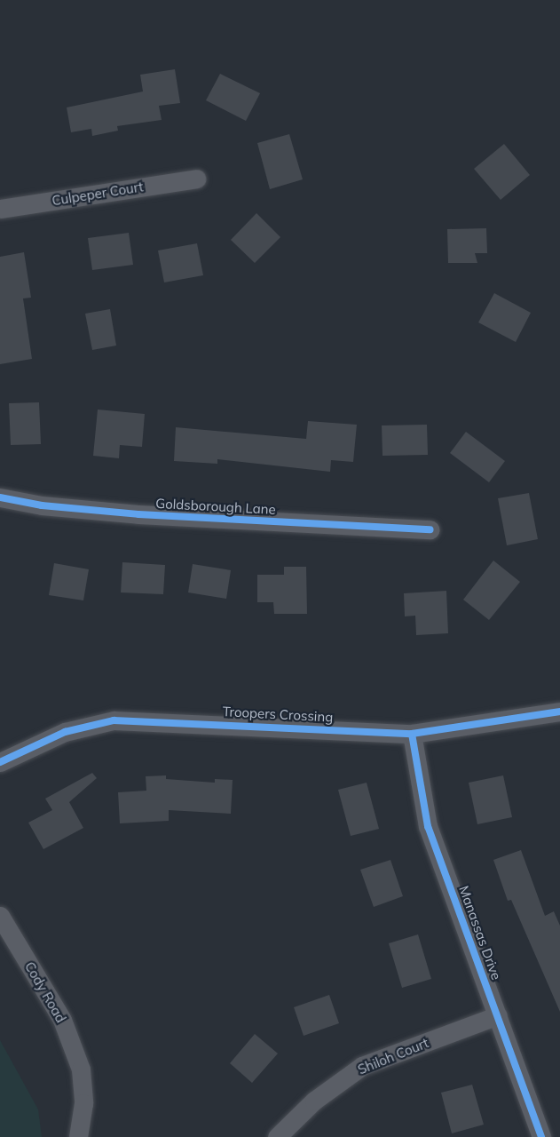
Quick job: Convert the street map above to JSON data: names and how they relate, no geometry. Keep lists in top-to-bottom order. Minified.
{"streets":{"street":["Culpeper Court","Goldsborough Lane","Troopers Crossing","Manassas Drive","Cody Road","Shiloh Court"]},"crossings":[["Troopers Crossing","Manassas Drive"],["Manassas Drive","Shiloh Court"]]}
